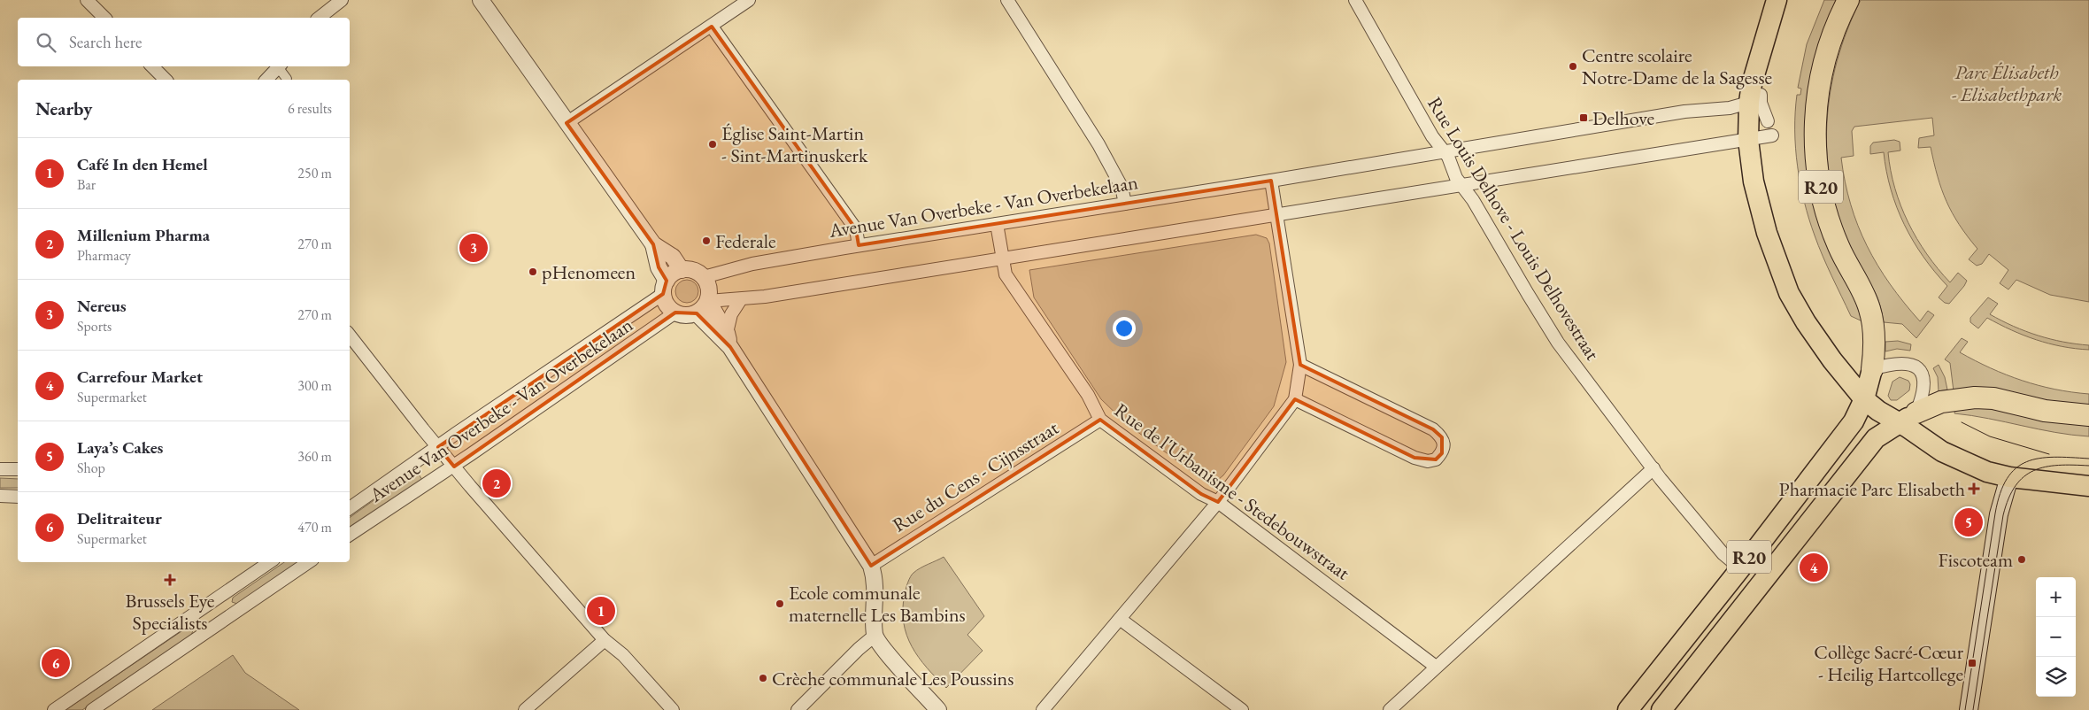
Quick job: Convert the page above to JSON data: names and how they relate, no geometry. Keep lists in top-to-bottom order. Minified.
{"streets":{"highway":["R20"],"street":["Avenue Van Overbeke - Van Overbekelaan","Rue Louis Delhove - Louis Delhovestraat","Rue du Cens - Cijnsstraat","Rue de l'Urbanisme - Stedebouwstraat"]},"crossings":[["R20","Rue Louis Delhove - Louis Delhovestraat"],["Avenue Van Overbeke - Van Overbekelaan","Rue Louis Delhove - Louis Delhovestraat"],["Avenue Van Overbeke - Van Overbekelaan","Rue de l'Urbanisme - Stedebouwstraat"],["Rue du Cens - Cijnsstraat","Rue de l'Urbanisme - Stedebouwstraat"]],"parks":["Parc Élisabeth - Elisabethpark"],"places":{"other":["Centre scolaire Notre-Dame de la Sagesse","Église Saint-Martin - Sint-Martinuskerk","Federale","pHenomeen","Fiscoteam","Ecole communale maternelle Les Bambins","Crèche communale Les Poussins"],"transit":["Delhove","Collège Sacré-Cœur - Heilig Hartcollege"],"health":["Pharmacie Parc Elisabeth","Brussels Eye Specialists"]},"page":{"search":"Search here","heading":["Nearby","6 results"],"list":[{"mark":"1","name":"Café In den Hemel","note":"Bar","value":"250 m"},{"mark":"2","name":"Millenium Pharma","note":"Pharmacy","value":"270 m"},{"mark":"3","name":"Nereus","note":"Sports","value":"270 m"},{"mark":"4","name":"Carrefour Market","note":"Supermarket","value":"300 m"},{"mark":"5","name":"Laya’s Cakes","note":"Shop","value":"360 m"},{"mark":"6","name":"Delitraiteur","note":"Supermarket","value":"470 m"}],"pins":["3","2","5","4","1","6"],"map_buttons":["+","−"]}}
